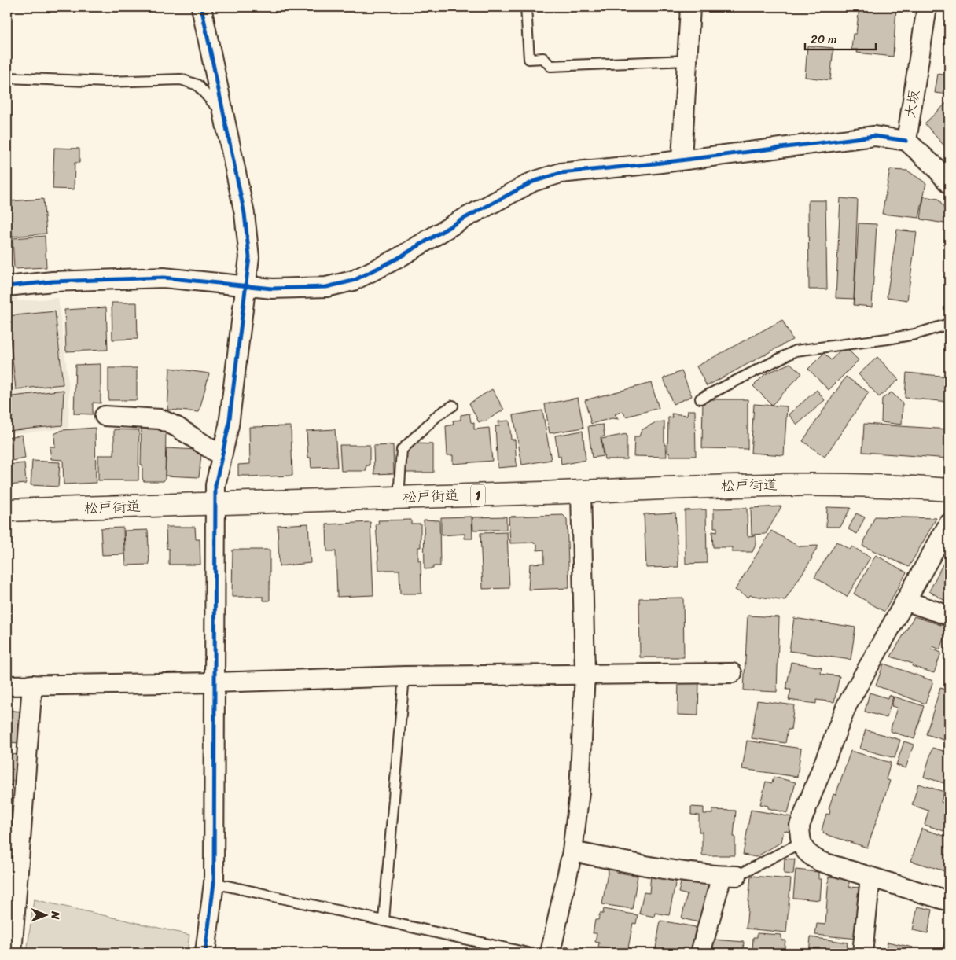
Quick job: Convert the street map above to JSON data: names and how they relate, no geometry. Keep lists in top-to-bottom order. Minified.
{"streets":{"main road":["松戸街道","1"],"street":["大坂"]},"scale_bar":"20 m","north":"right"}
